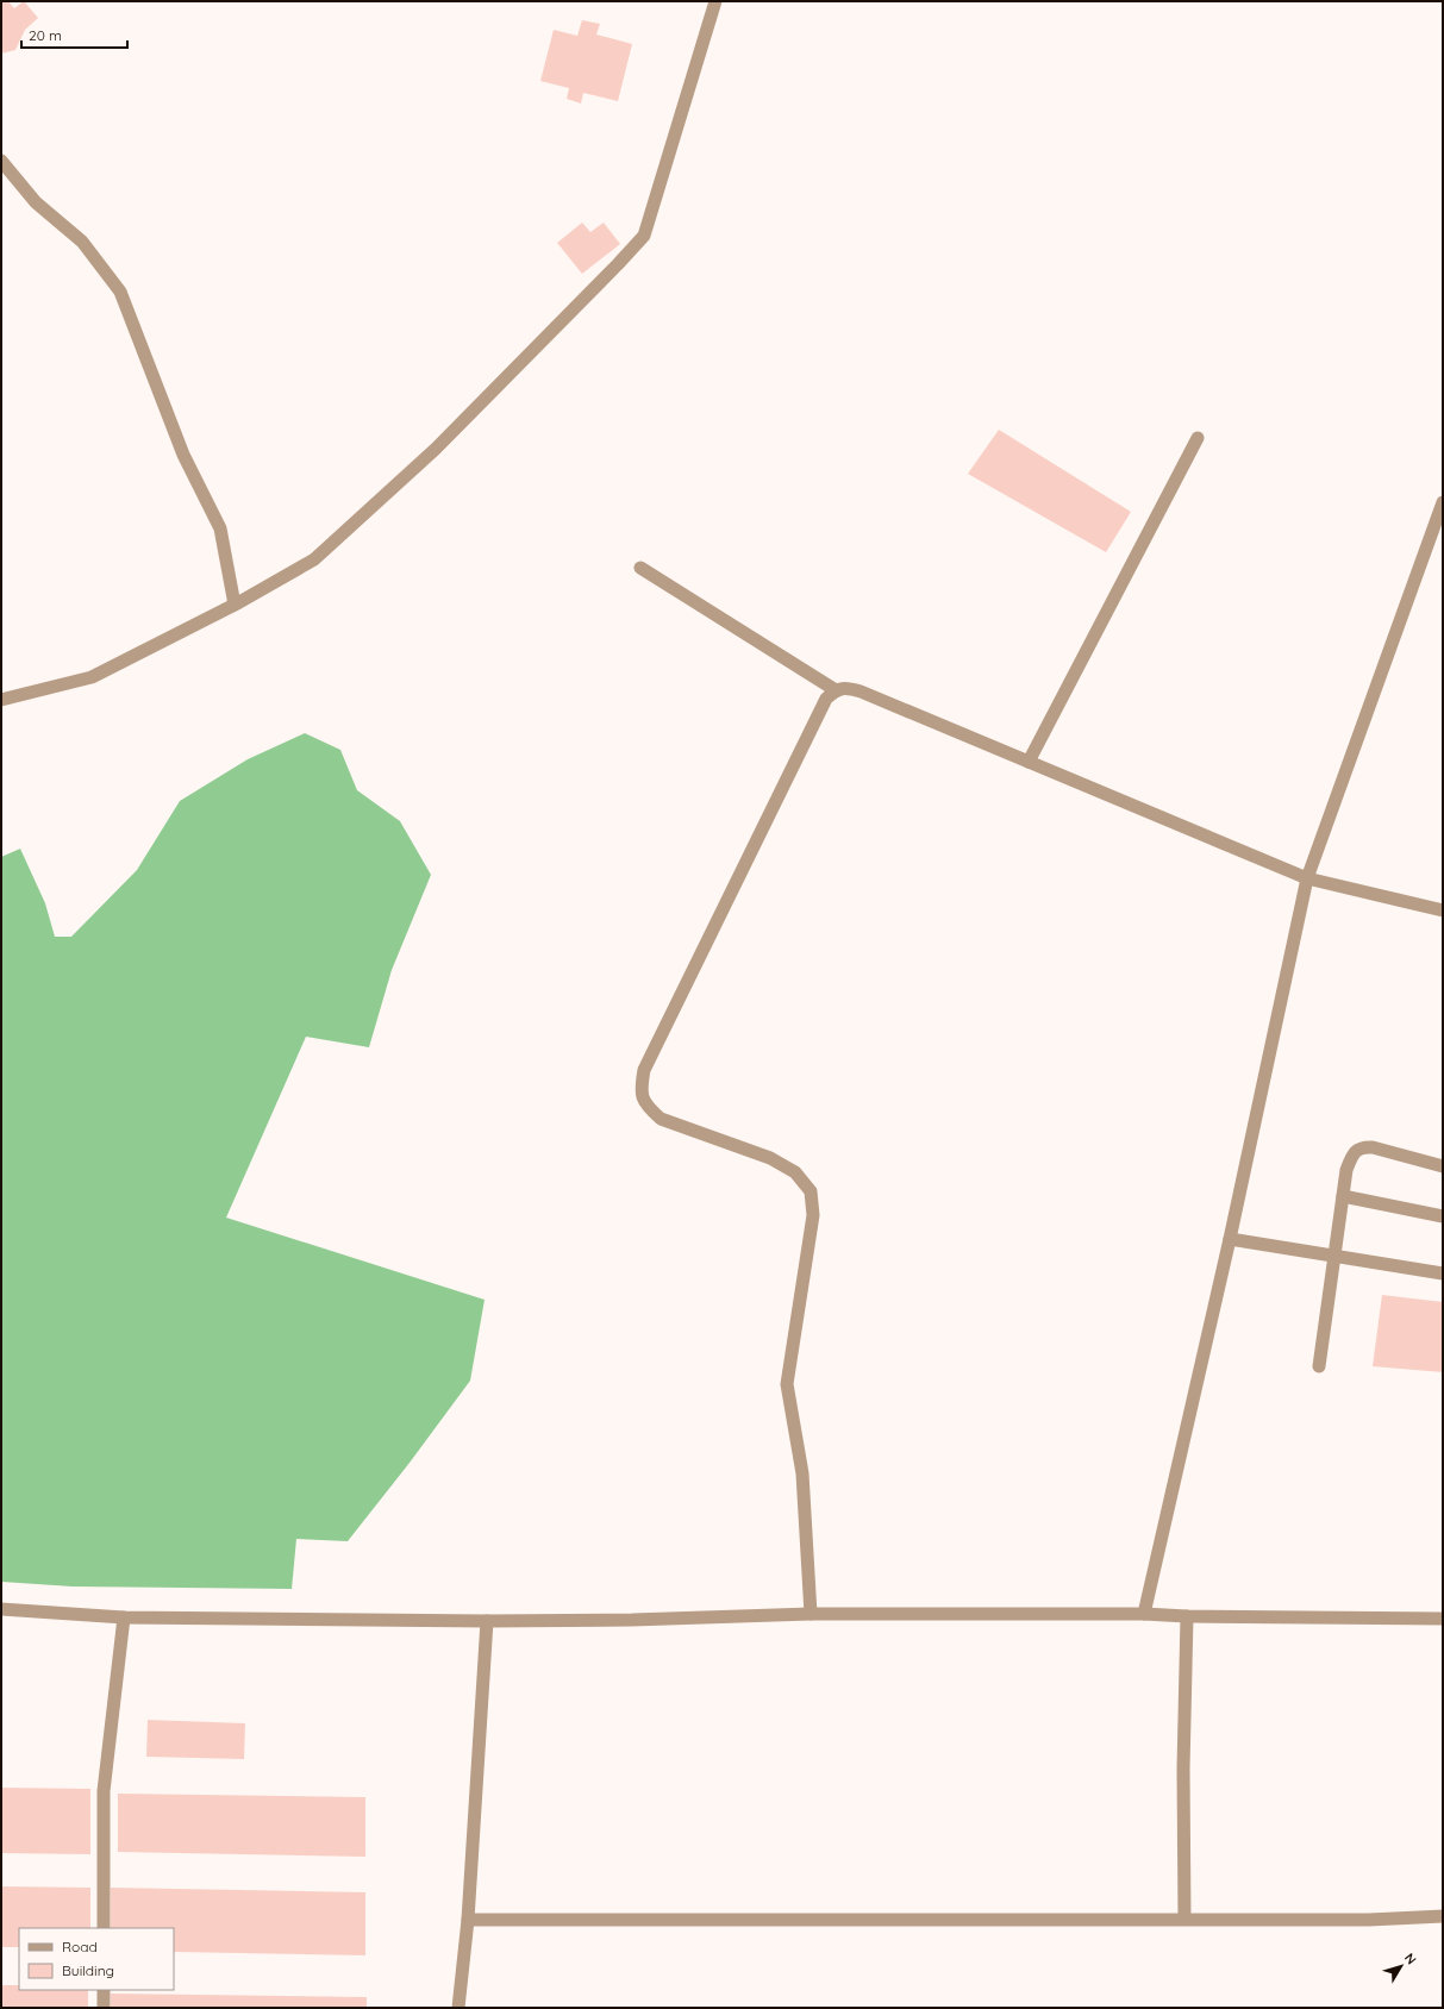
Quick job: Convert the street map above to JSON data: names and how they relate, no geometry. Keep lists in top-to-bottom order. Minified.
{"legend":["Road","Building"],"scale_bar":"20 m","north":"top right"}
